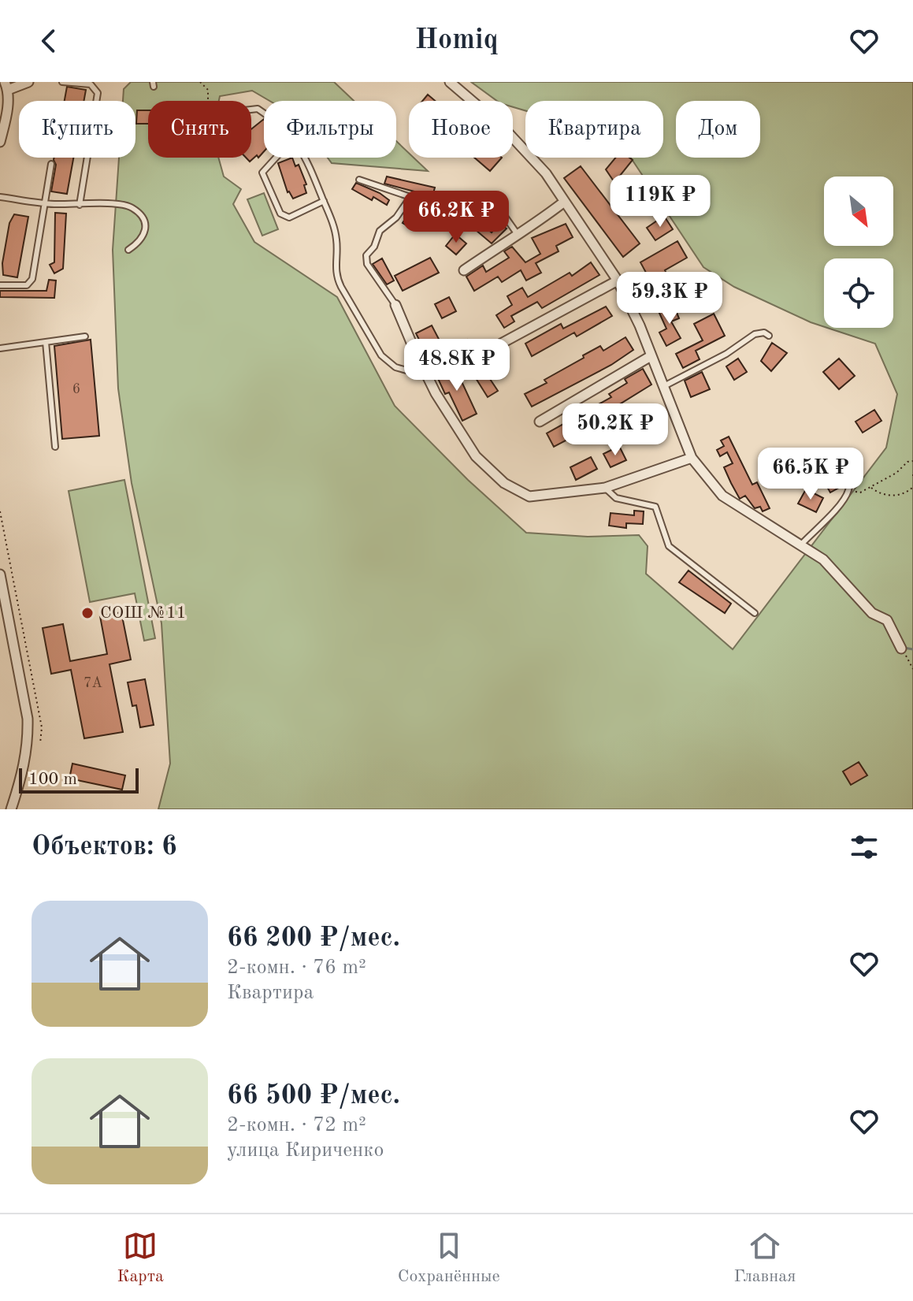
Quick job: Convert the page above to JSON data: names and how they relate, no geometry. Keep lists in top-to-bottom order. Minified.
{"places":["СОШ №11"],"house_numbers":["6","7А"],"scale_bar":"100 m","north":"bottom right","page":{"header":"Homiq","chip":["Купить","Снять","Фильтры","Новое","Квартира","Дом"],"price":["119K ₽","66.2K ₽","59.3K ₽","48.8K ₽","50.2K ₽","66.5K ₽"],"scale":"100 m","heading":"Объектов: 6","list":[{"name":"66 200 ₽/мес.","note":"2-комн. · 76 m² · Квартира"},{"name":"66 500 ₽/мес.","note":"2-комн. · 72 m² · улица Кириченко"}],"tabs":["Карта","Сохранённые","Главная"]}}
